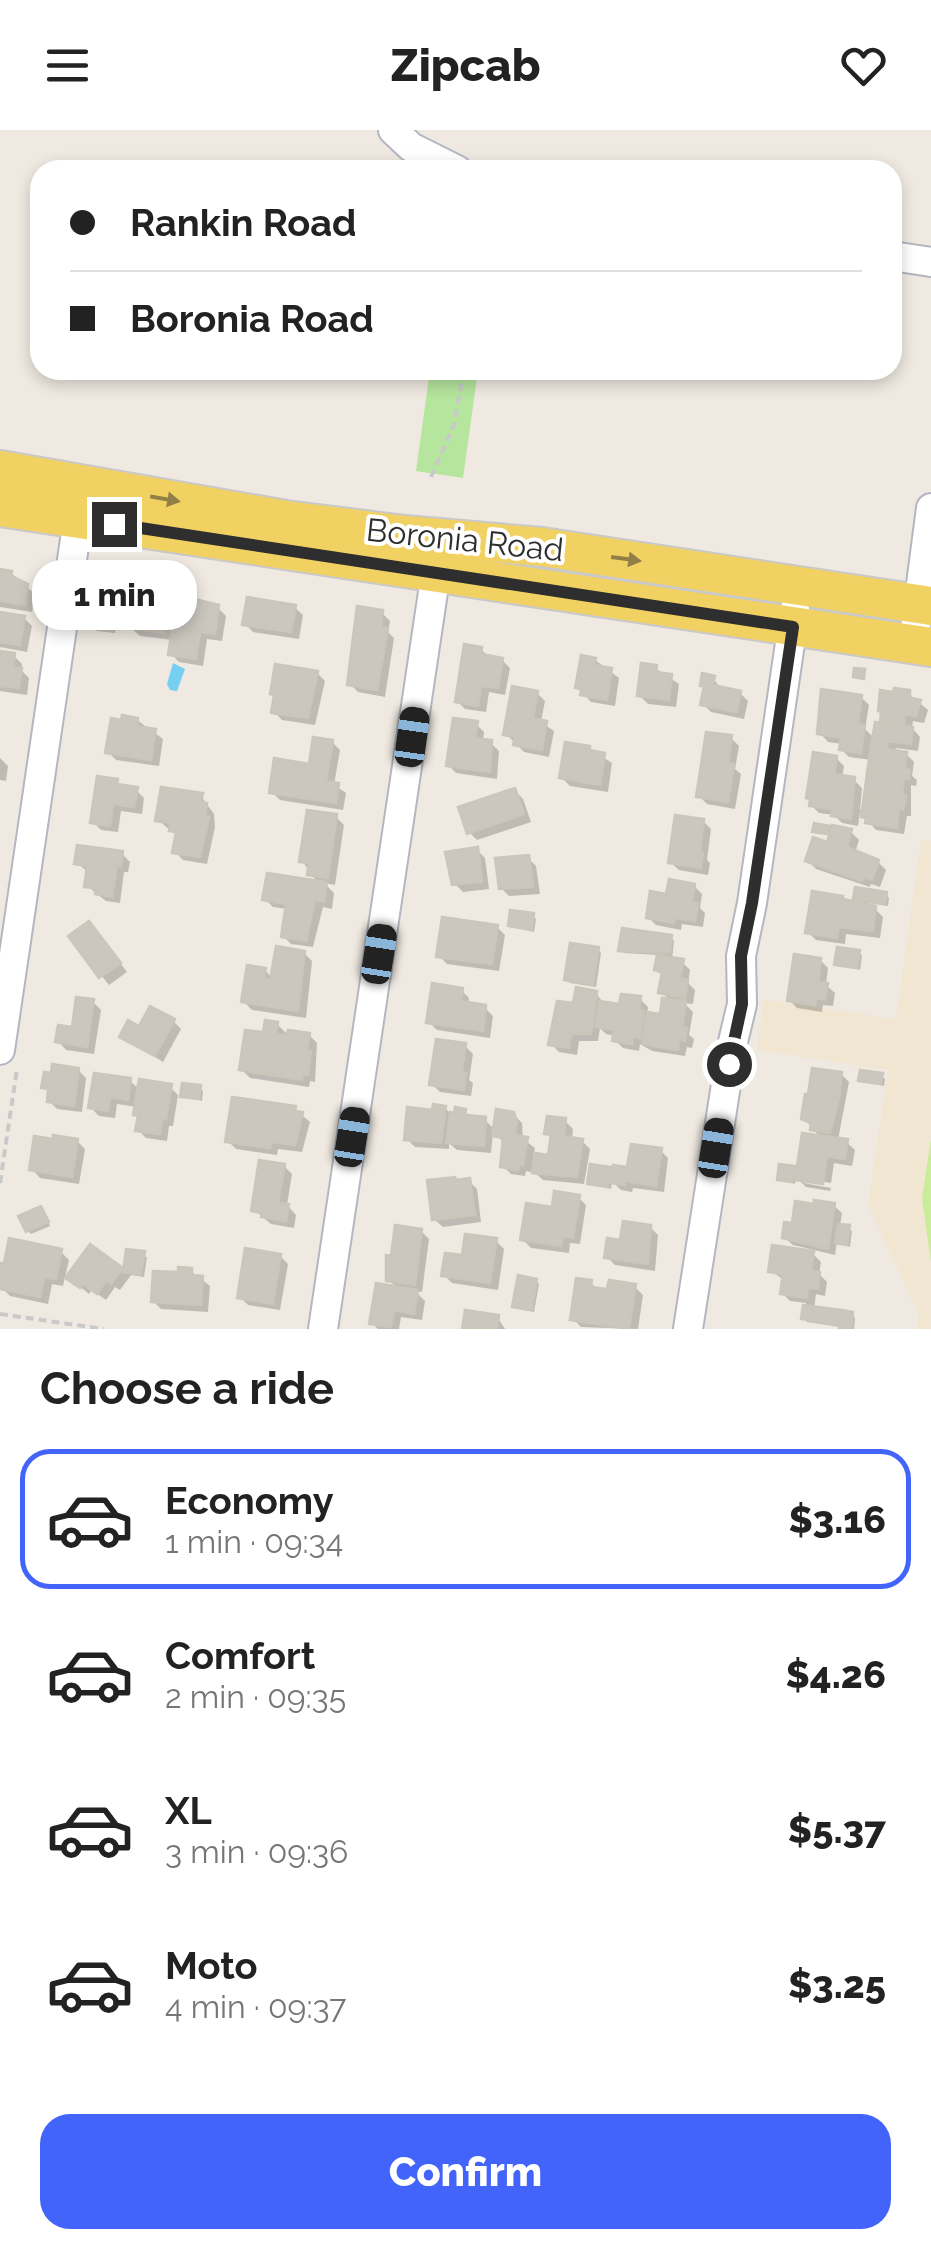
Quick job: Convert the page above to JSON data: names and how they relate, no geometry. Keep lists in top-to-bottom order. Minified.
{"streets":{"main road":["Boronia Road"]},"page":{"header":"Zipcab","banner":["Rankin Road","Boronia Road"],"bubble":"1 min","heading":"Choose a ride","list":[{"name":"Economy","note":"1 min · 09:34","value":"$3.16"},{"name":"Comfort","note":"2 min · 09:35","value":"$4.26"},{"name":"XL","note":"3 min · 09:36","value":"$5.37"},{"name":"Moto","note":"4 min · 09:37","value":"$3.25"}],"buttons":"Confirm"}}
